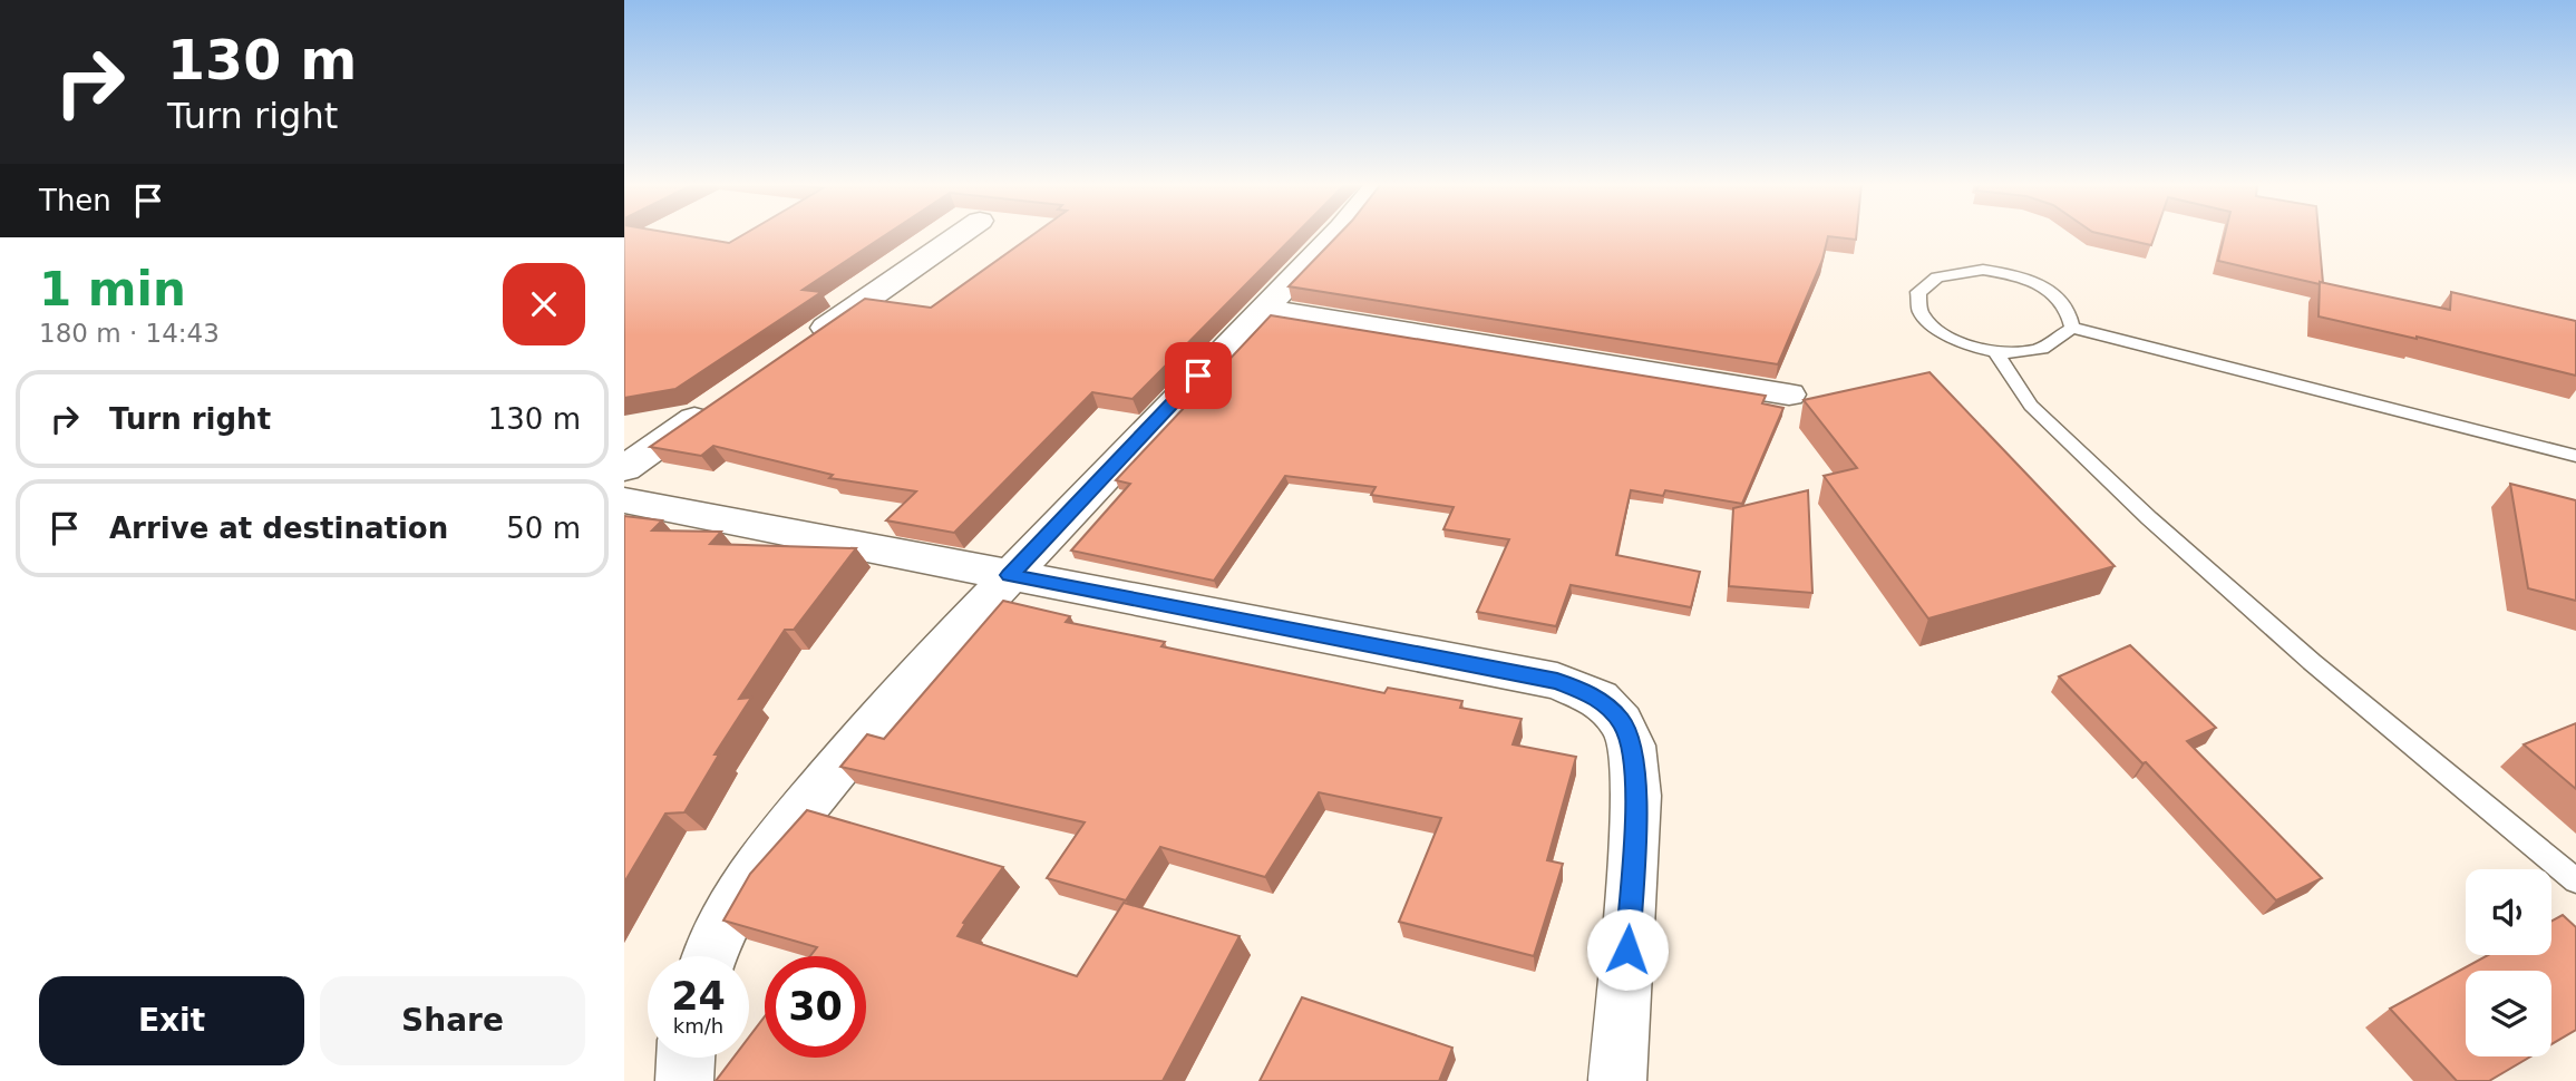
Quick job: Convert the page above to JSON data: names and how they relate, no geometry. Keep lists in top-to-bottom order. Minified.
{"page":{"turn":["130 m","Turn right"],"then":"Then","heading":["1 min","180 m · 14:43"],"list":[{"name":"Turn right","value":"130 m"},{"name":"Arrive at destination","value":"50 m"}],"speed":"24 km/h","limit":"30","buttons":["Exit","Share"]}}
